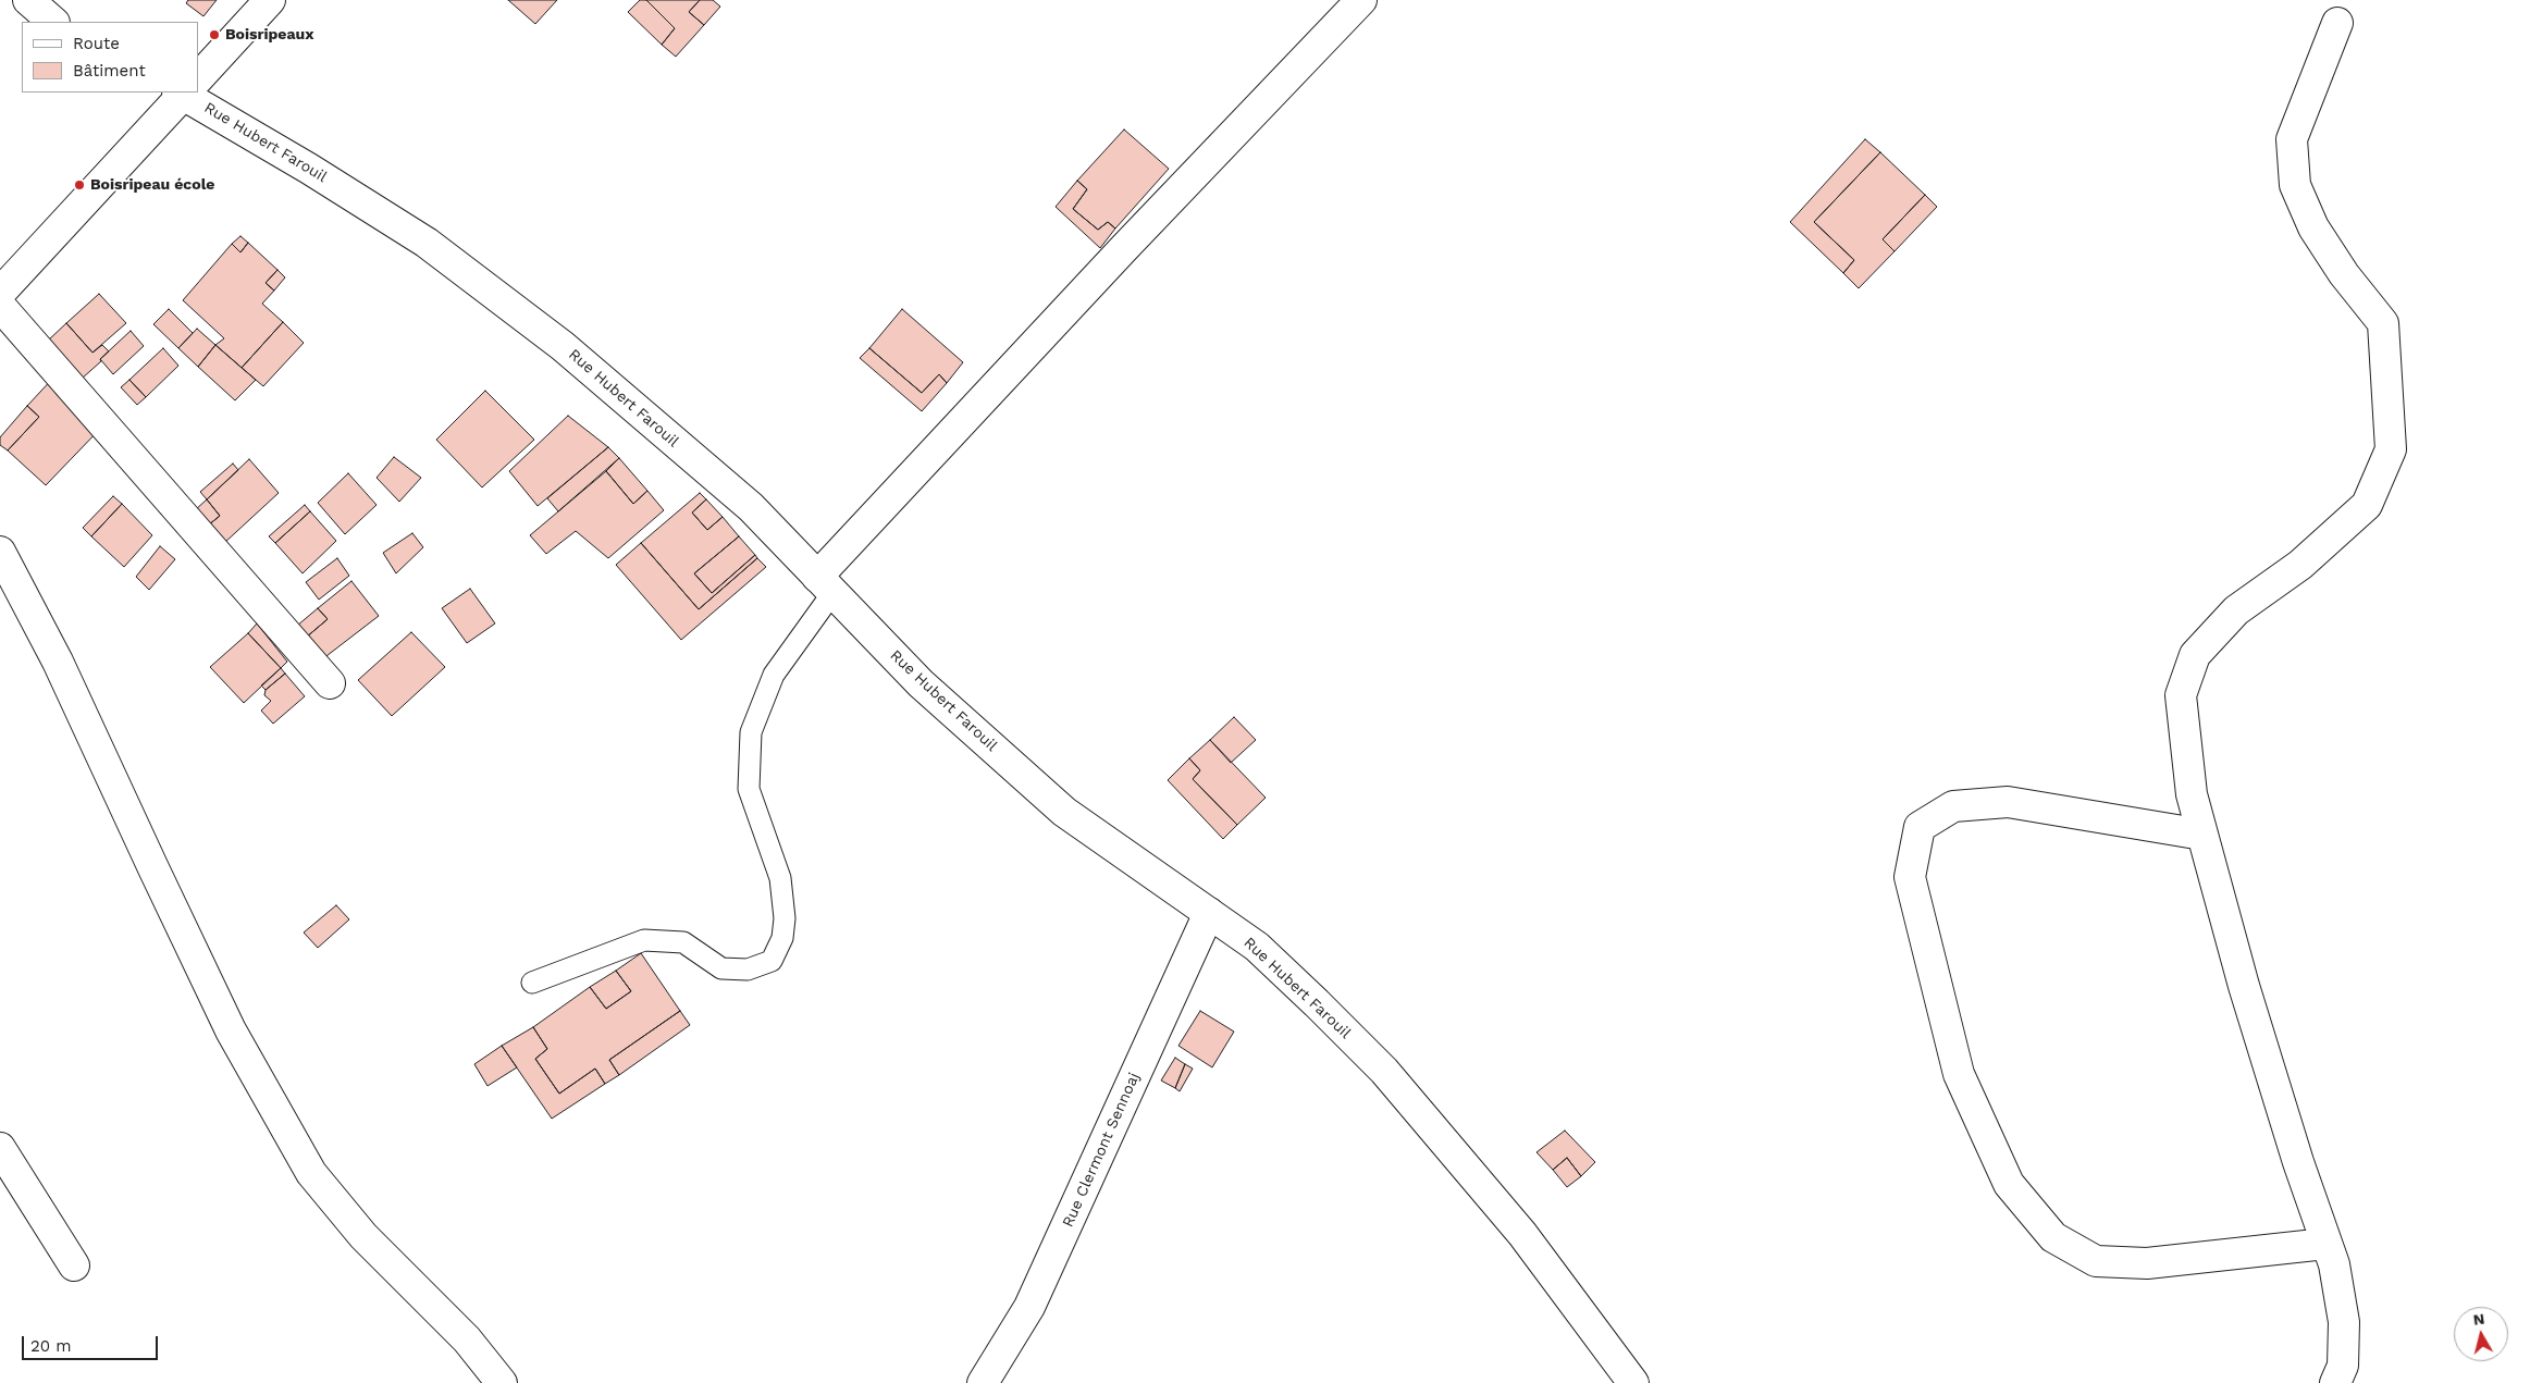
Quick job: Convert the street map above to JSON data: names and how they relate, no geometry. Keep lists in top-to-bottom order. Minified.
{"streets":{"street":["Rue Hubert Farouil","Rue Clermont Sennoaj"]},"crossings":[["Rue Hubert Farouil","Rue Clermont Sennoaj"]],"places":["Boisripeaux","Boisripeau école"],"legend":["Route","Bâtiment"],"scale_bar":"20 m","north":"top"}
